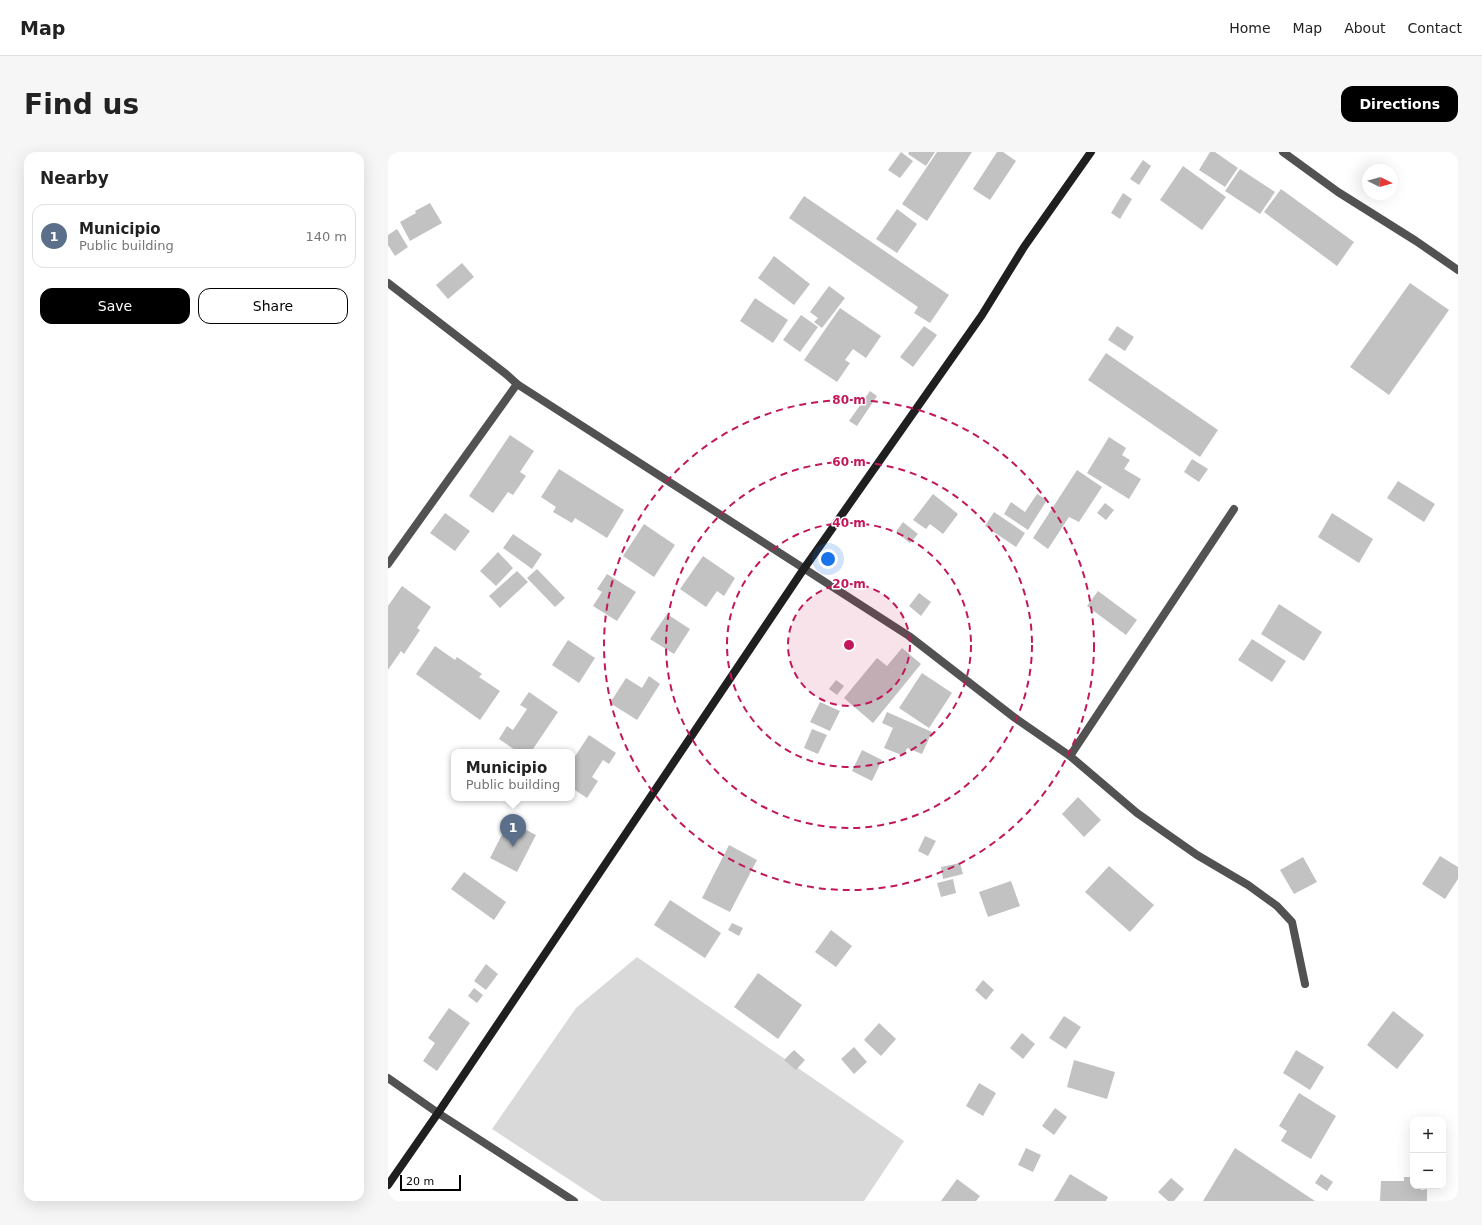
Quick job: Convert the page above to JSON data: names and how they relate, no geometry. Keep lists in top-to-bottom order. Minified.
{"scale_bar":"20 m","north":"right","page":{"header":"Map","nav":["Home","Map","About","Contact"],"buttons":["Directions",["Save","Share"]],"title":"Find us","heading":"Nearby","list":[{"mark":"1","name":"Municipio","note":"Public building","value":"140 m"}],"popup":["Municipio","Public building"],"pins":"1","map_buttons":["+","−"],"scale":"20 m"},"rings":["80 m","60 m","40 m","20 m"]}
